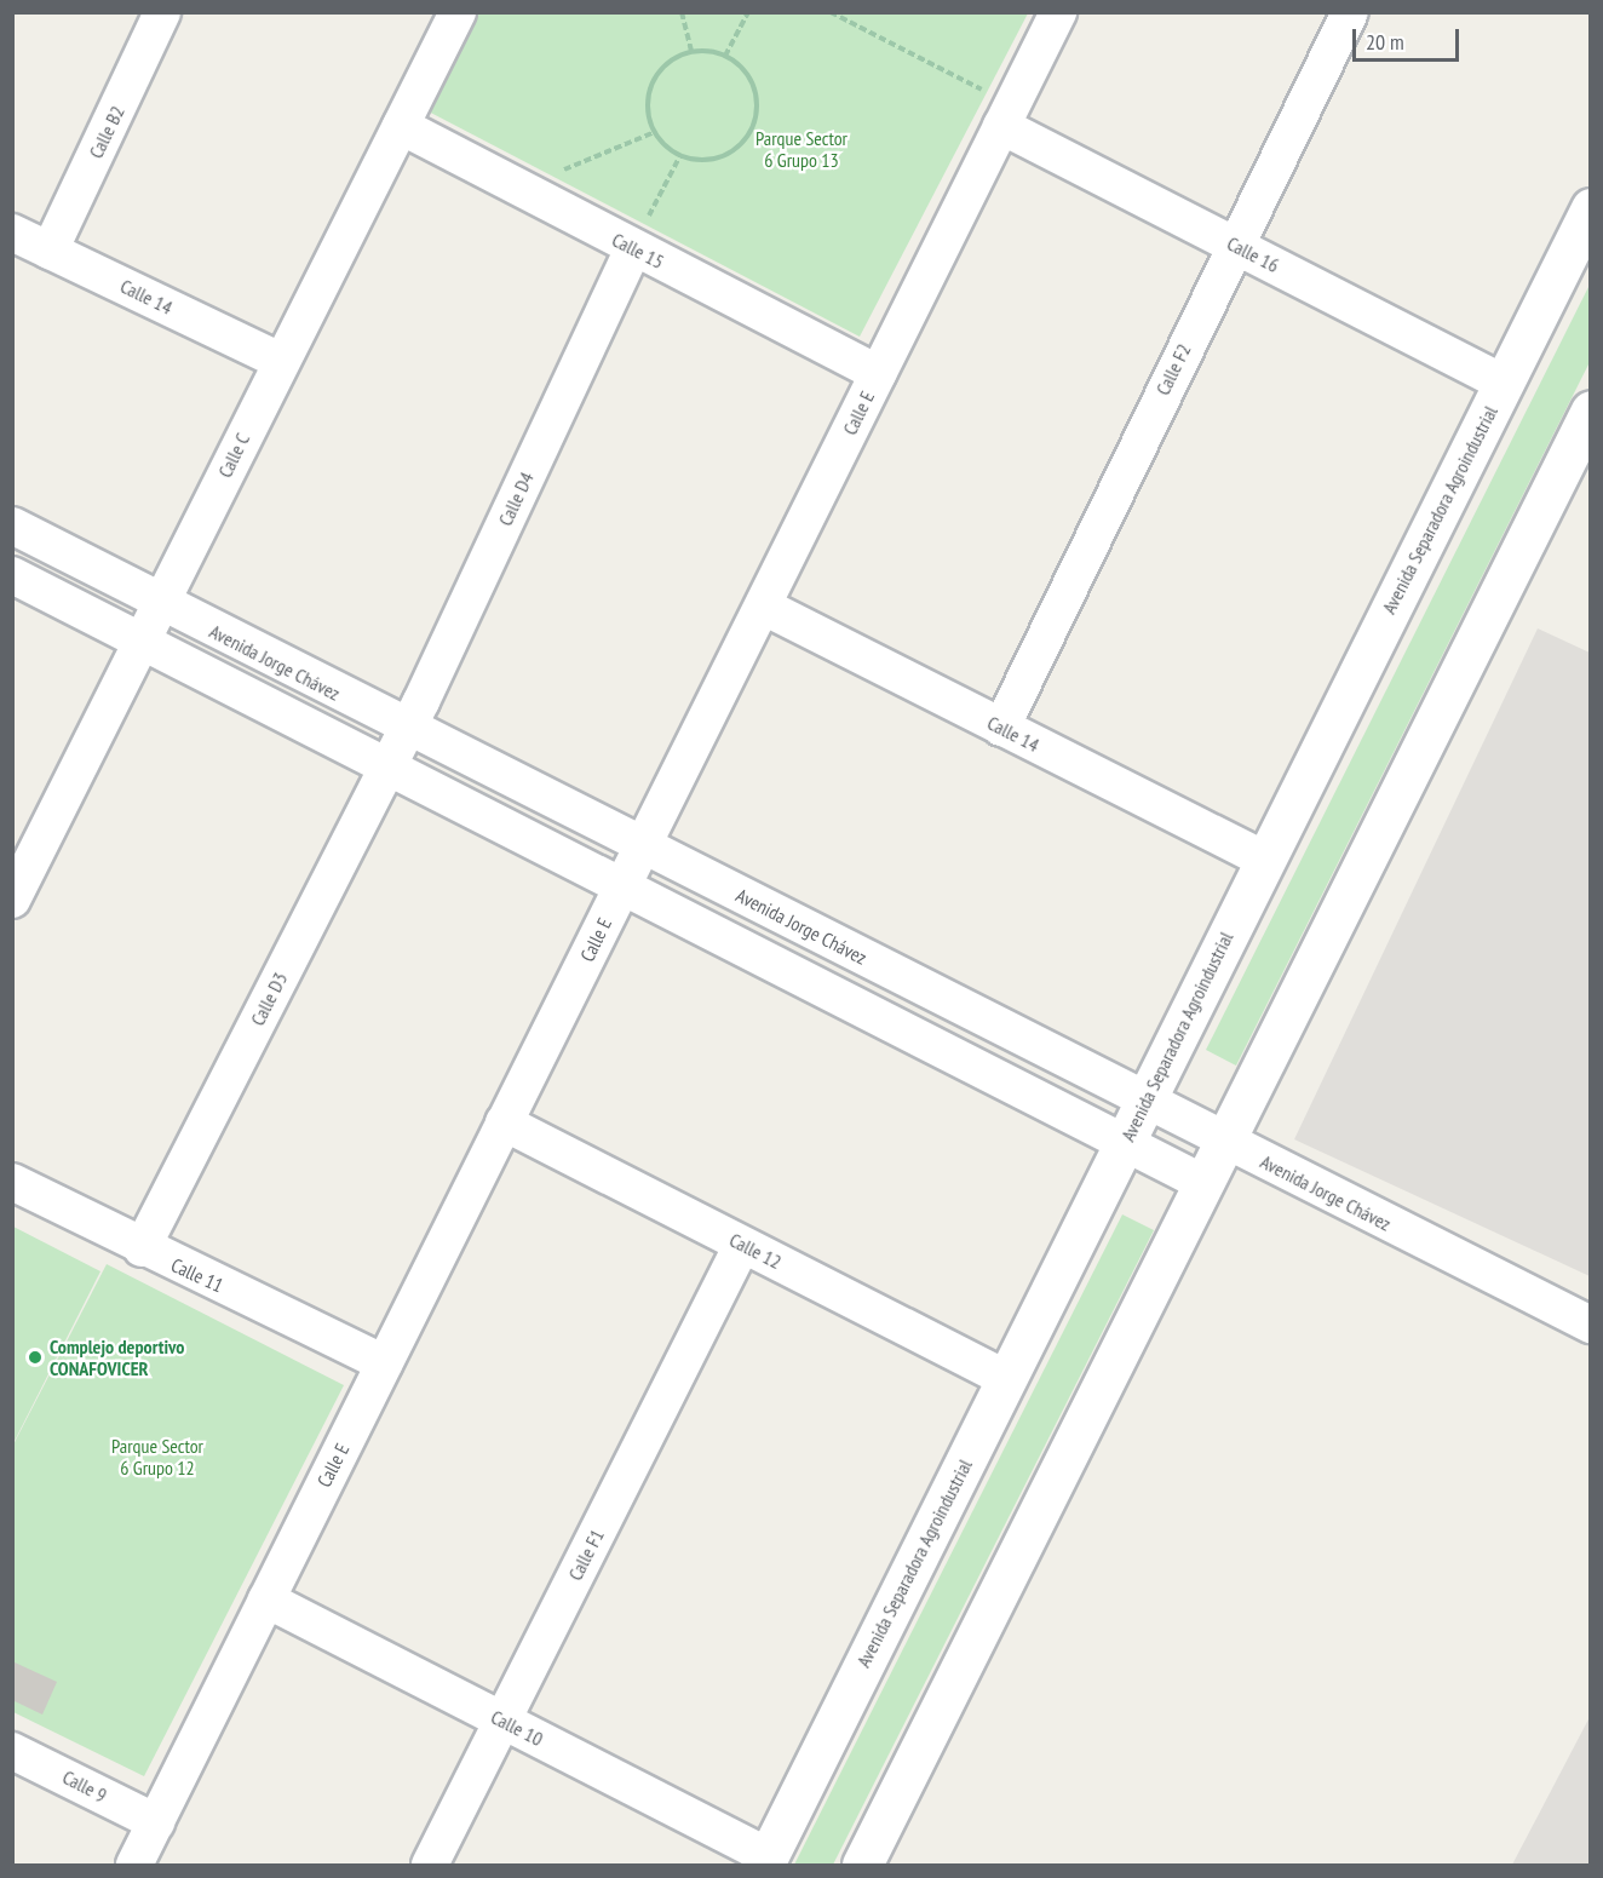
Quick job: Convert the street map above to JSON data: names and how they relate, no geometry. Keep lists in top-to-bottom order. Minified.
{"streets":{"street":["Calle B2","Calle 15","Calle 16","Calle 14","Calle F2","Calle E","Calle C","Calle D4","Avenida Separadora Agroindustrial","Avenida Jorge Chávez","Calle D3","Calle 12","Calle 11","Calle F1","Calle 10","Calle 9"]},"crossings":[["Calle B2","Calle 14"],["Calle 15","Calle E"],["Calle 15","Calle C"],["Calle 15","Calle D4"],["Calle 16","Calle F2"],["Calle 16","Calle E"],["Calle 16","Avenida Separadora Agroindustrial"],["Calle 14","Calle F2"],["Calle 14","Calle E"],["Calle 14","Calle C"],["Calle 14","Avenida Separadora Agroindustrial"],["Calle E","Avenida Jorge Chávez"],["Calle E","Calle 12"],["Calle E","Calle 11"],["Calle E","Calle 10"],["Calle E","Calle 9"],["Calle C","Avenida Jorge Chávez"],["Calle D4","Avenida Jorge Chávez"],["Calle D4","Calle D3"],["Avenida Separadora Agroindustrial","Avenida Jorge Chávez"],["Avenida Separadora Agroindustrial","Calle 12"],["Avenida Separadora Agroindustrial","Calle 10"],["Avenida Jorge Chávez","Calle D3"],["Calle D3","Calle 11"],["Calle 12","Calle F1"],["Calle F1","Calle 10"]],"parks":["Parque Sector 6 Grupo 13","Parque Sector 6 Grupo 12"],"places":["Complejo deportivo CONAFOVICER"],"scale_bar":"20 m"}
